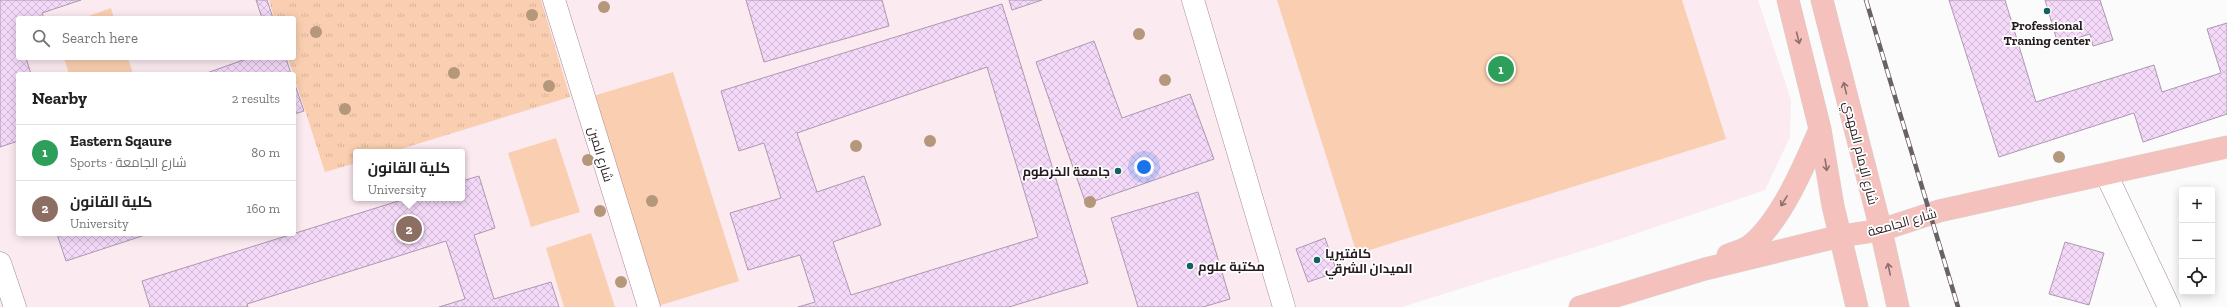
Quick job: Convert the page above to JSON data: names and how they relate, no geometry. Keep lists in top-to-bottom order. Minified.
{"streets":{"main road":["شارع الإمام المهدي","شارع الجامعة"],"street":["شارع المين"]},"crossings":[["شارع الإمام المهدي","شارع الجامعة"]],"places":["Professional Traning center","جامعة الخرطوم","كافتيريا الميدان الشرقي","مكتبة علوم"],"page":{"search":"Search here","pins":["1","2"],"heading":["Nearby","2 results"],"list":[{"mark":"1","name":"Eastern Sqaure","note":"Sports · شارع الجامعة","value":"80 m"},{"mark":"2","name":"كلية القانون","note":"University","value":"160 m"}],"popup":["كلية القانون","University"],"map_buttons":["+","−"]}}
